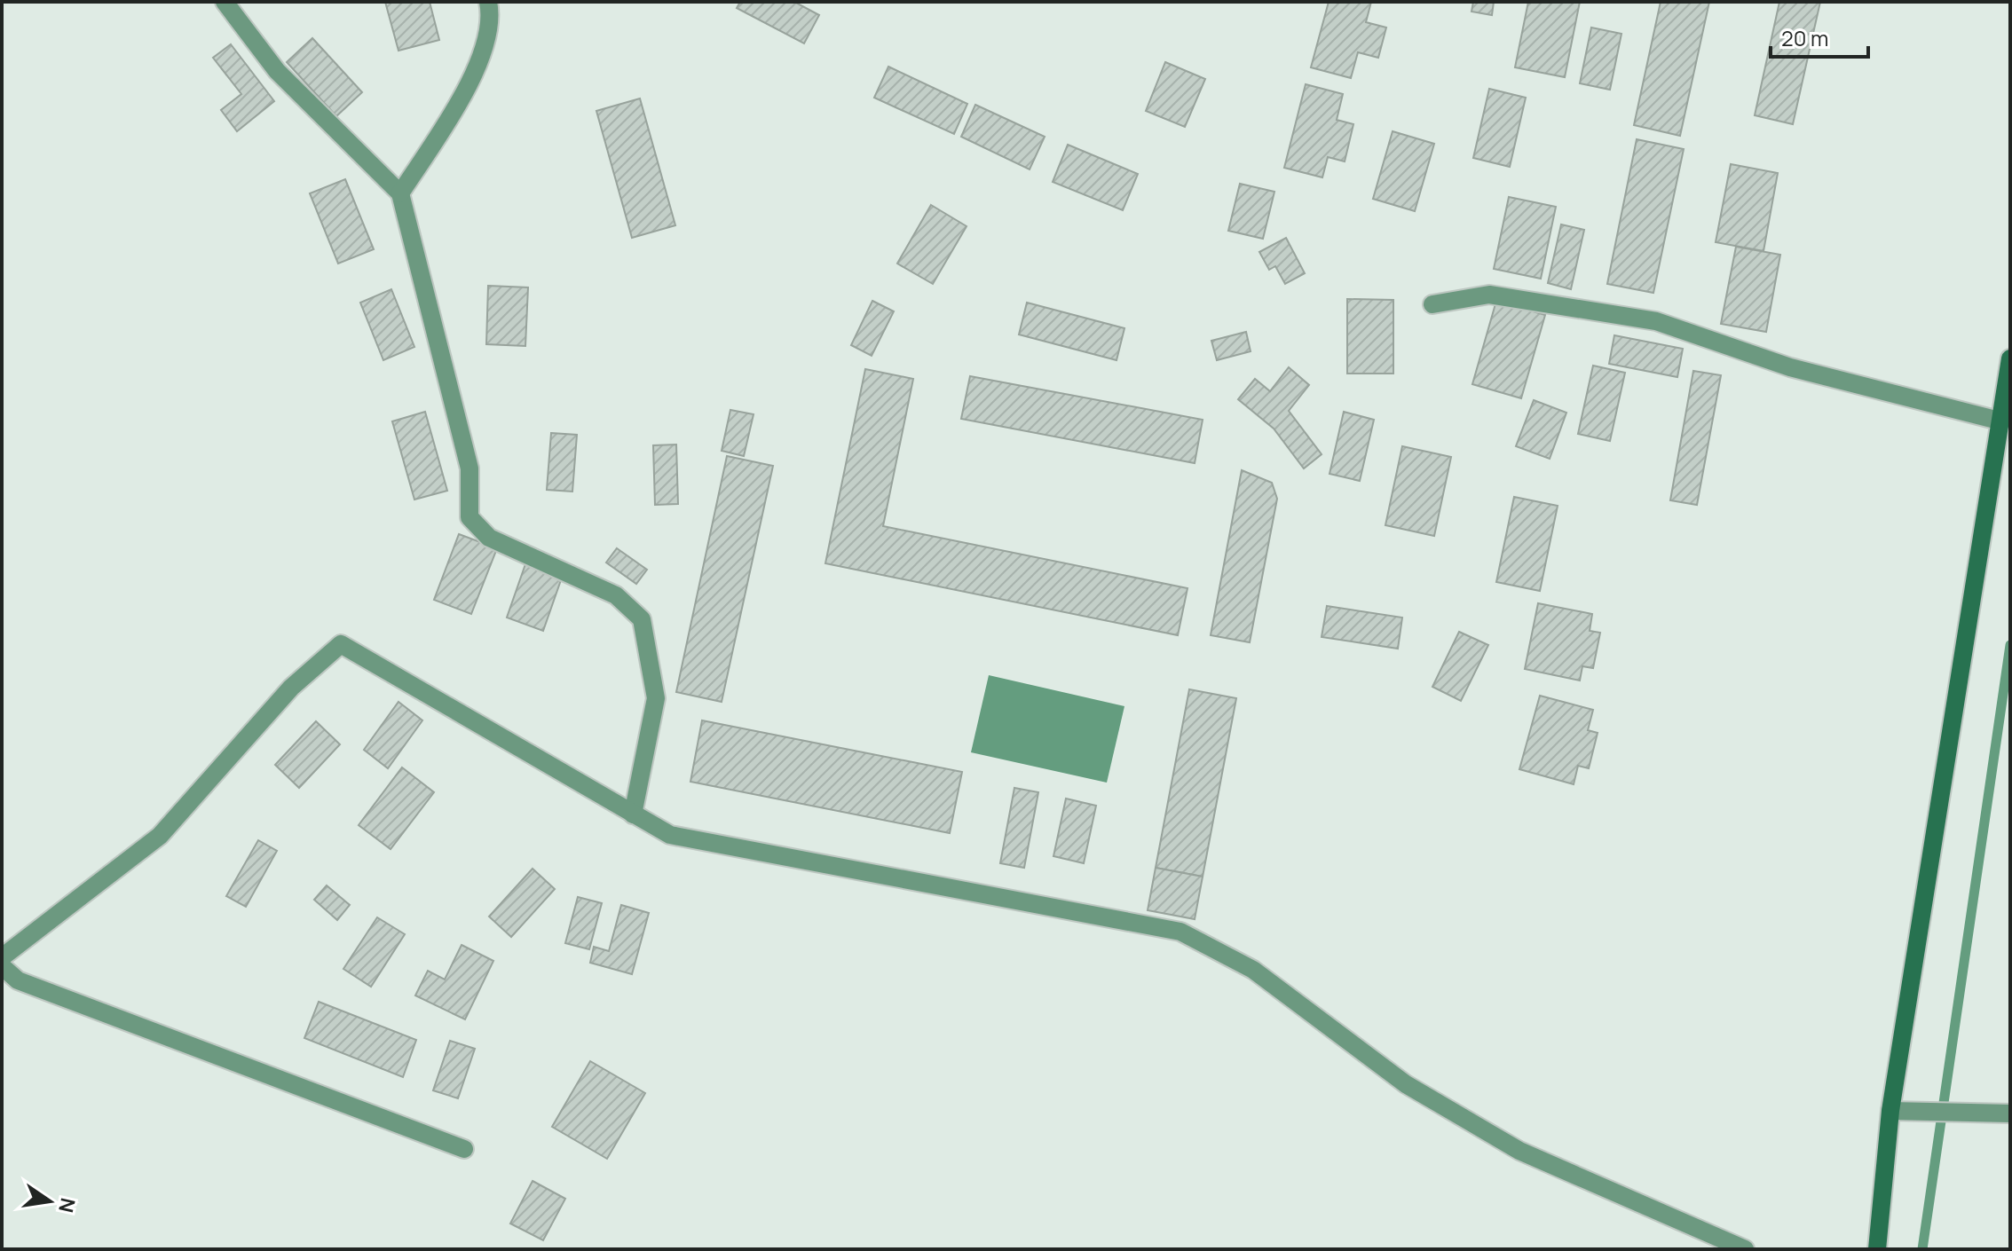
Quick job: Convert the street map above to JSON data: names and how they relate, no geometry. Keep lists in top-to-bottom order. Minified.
{"scale_bar":"20 m","north":"right"}
